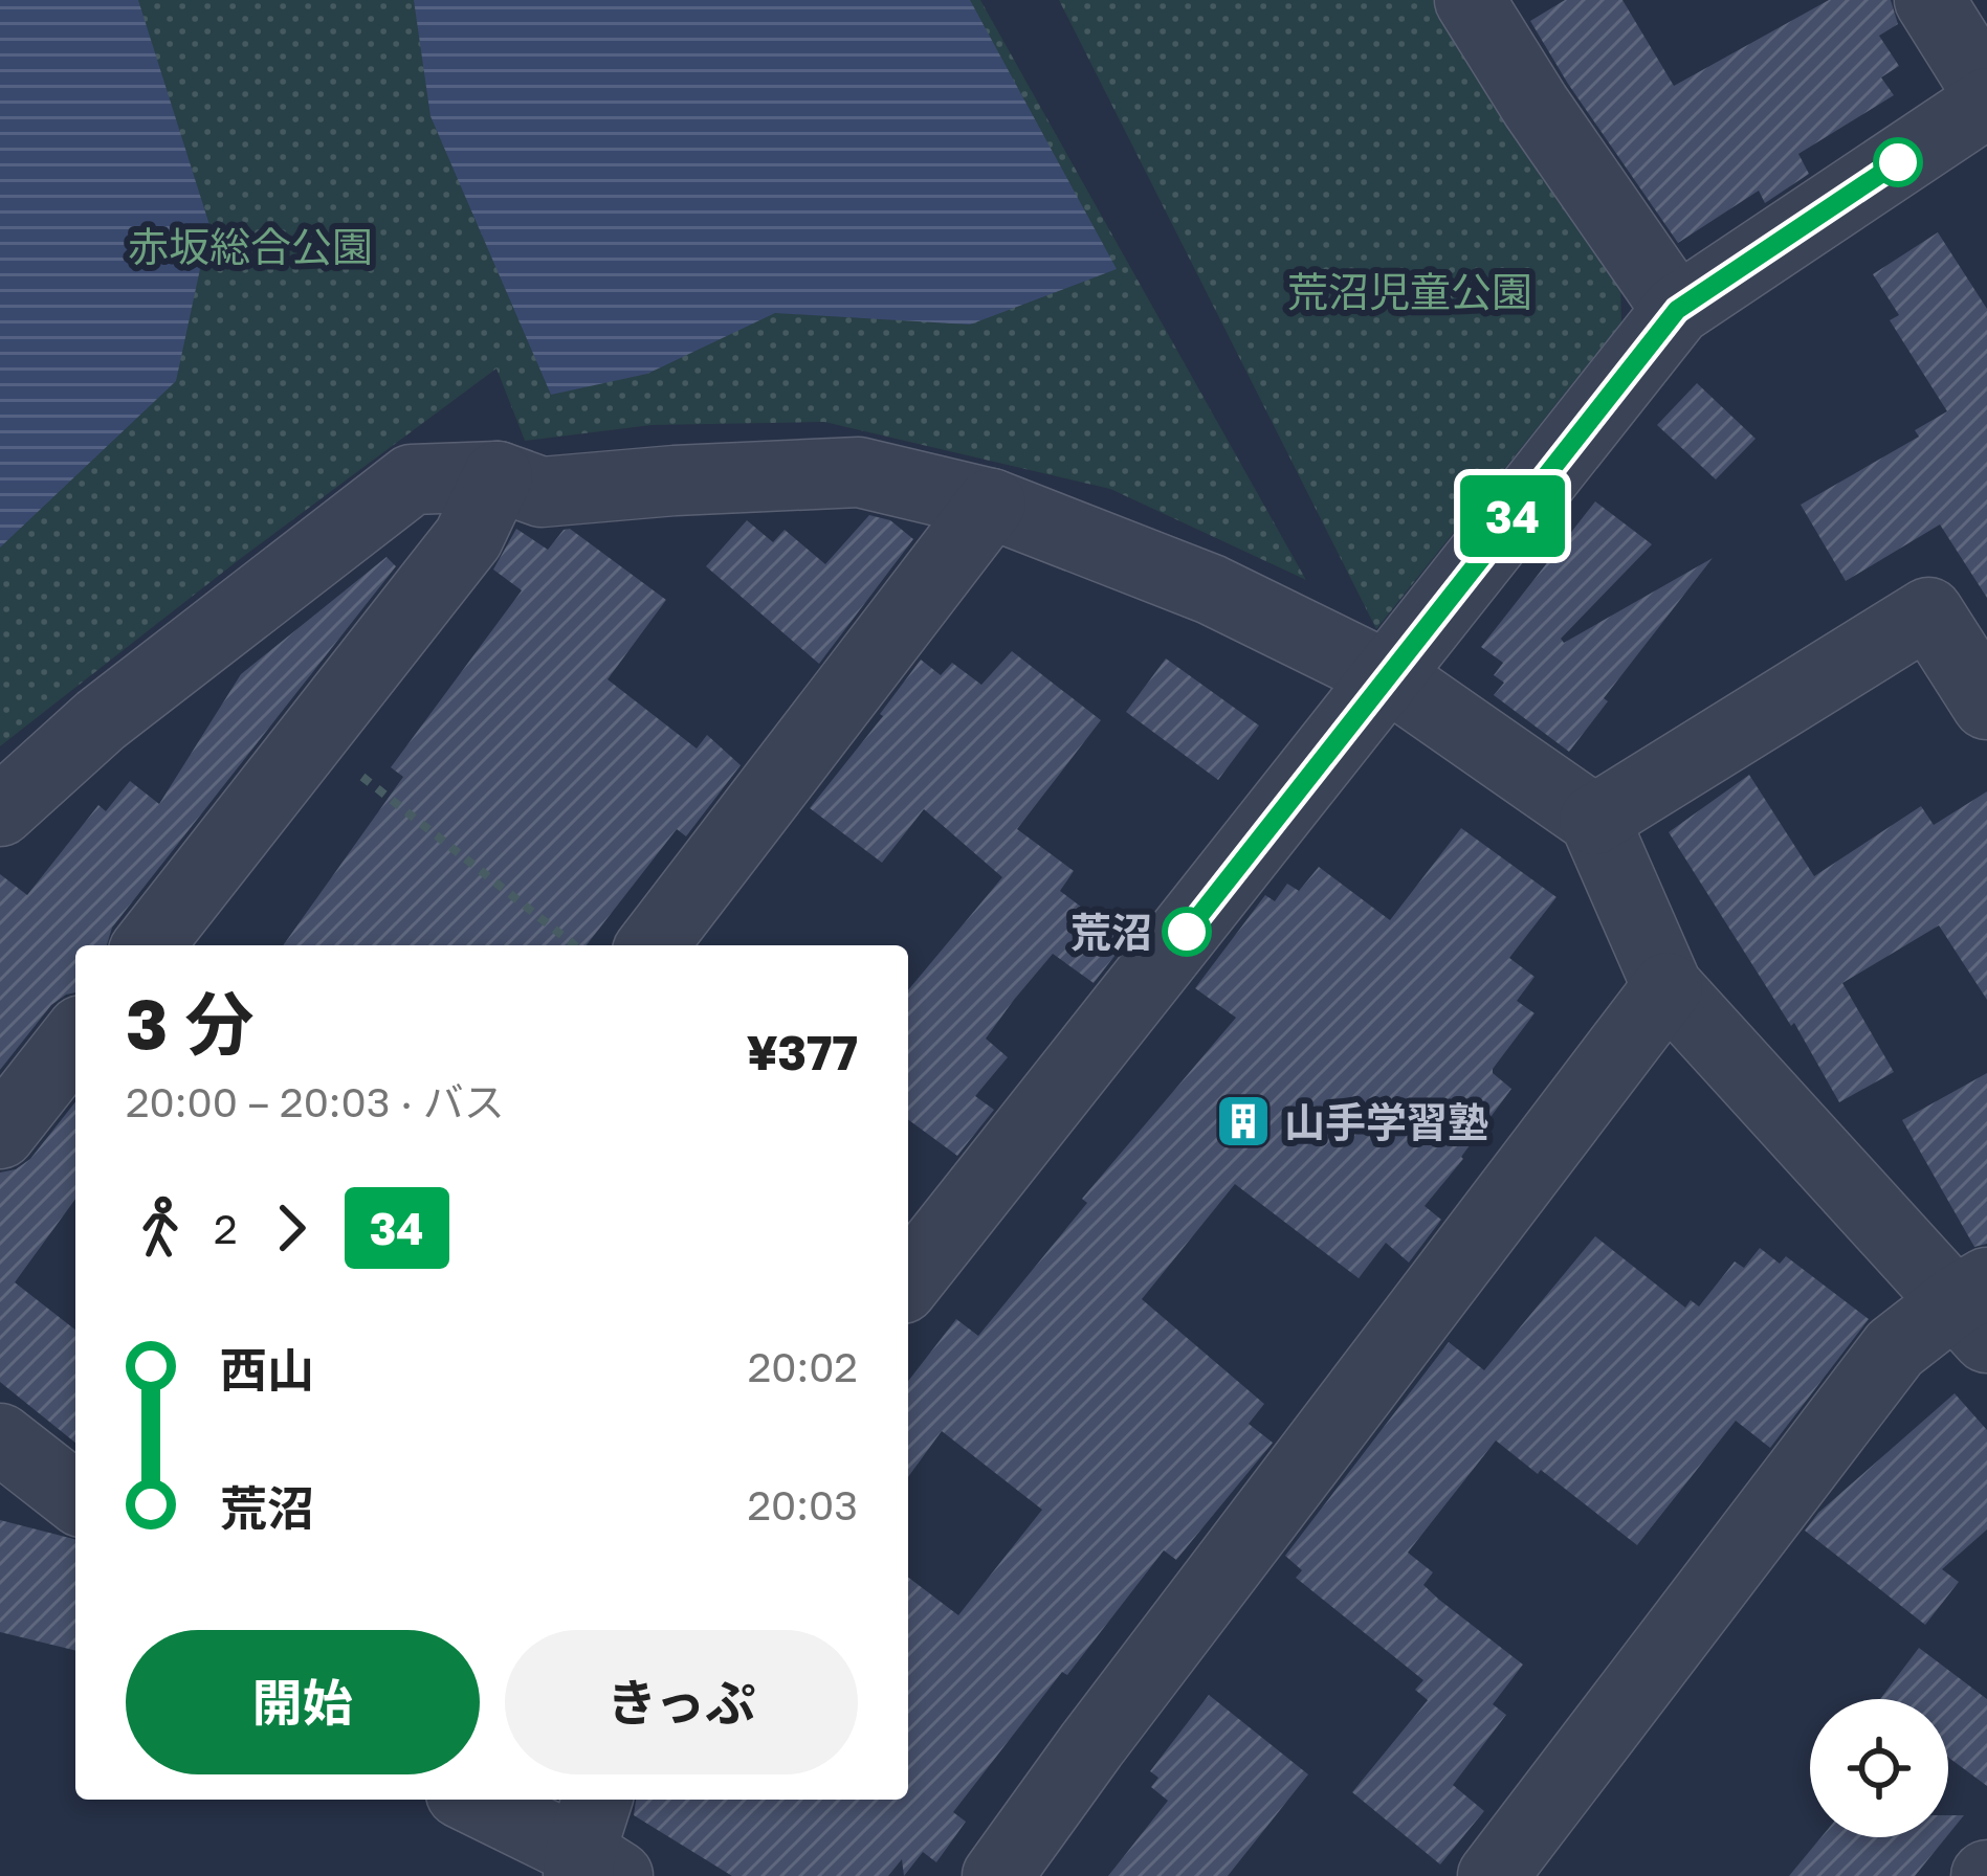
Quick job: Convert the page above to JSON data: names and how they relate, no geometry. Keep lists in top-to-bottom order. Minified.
{"parks":["赤坂総合公園","荒沼児童公園"],"places":{"other":["荒沼"],"building":["山手学習塾"]},"lines":["bus line 34"],"page":{"on_map":"34","heading":["3 分","20:00 – 20:03 · バス","¥377"],"legs":["2","34"],"list":[{"name":"西山","value":"20:02"},{"name":"荒沼","value":"20:03"}],"buttons":["開始","きっぷ"]}}
